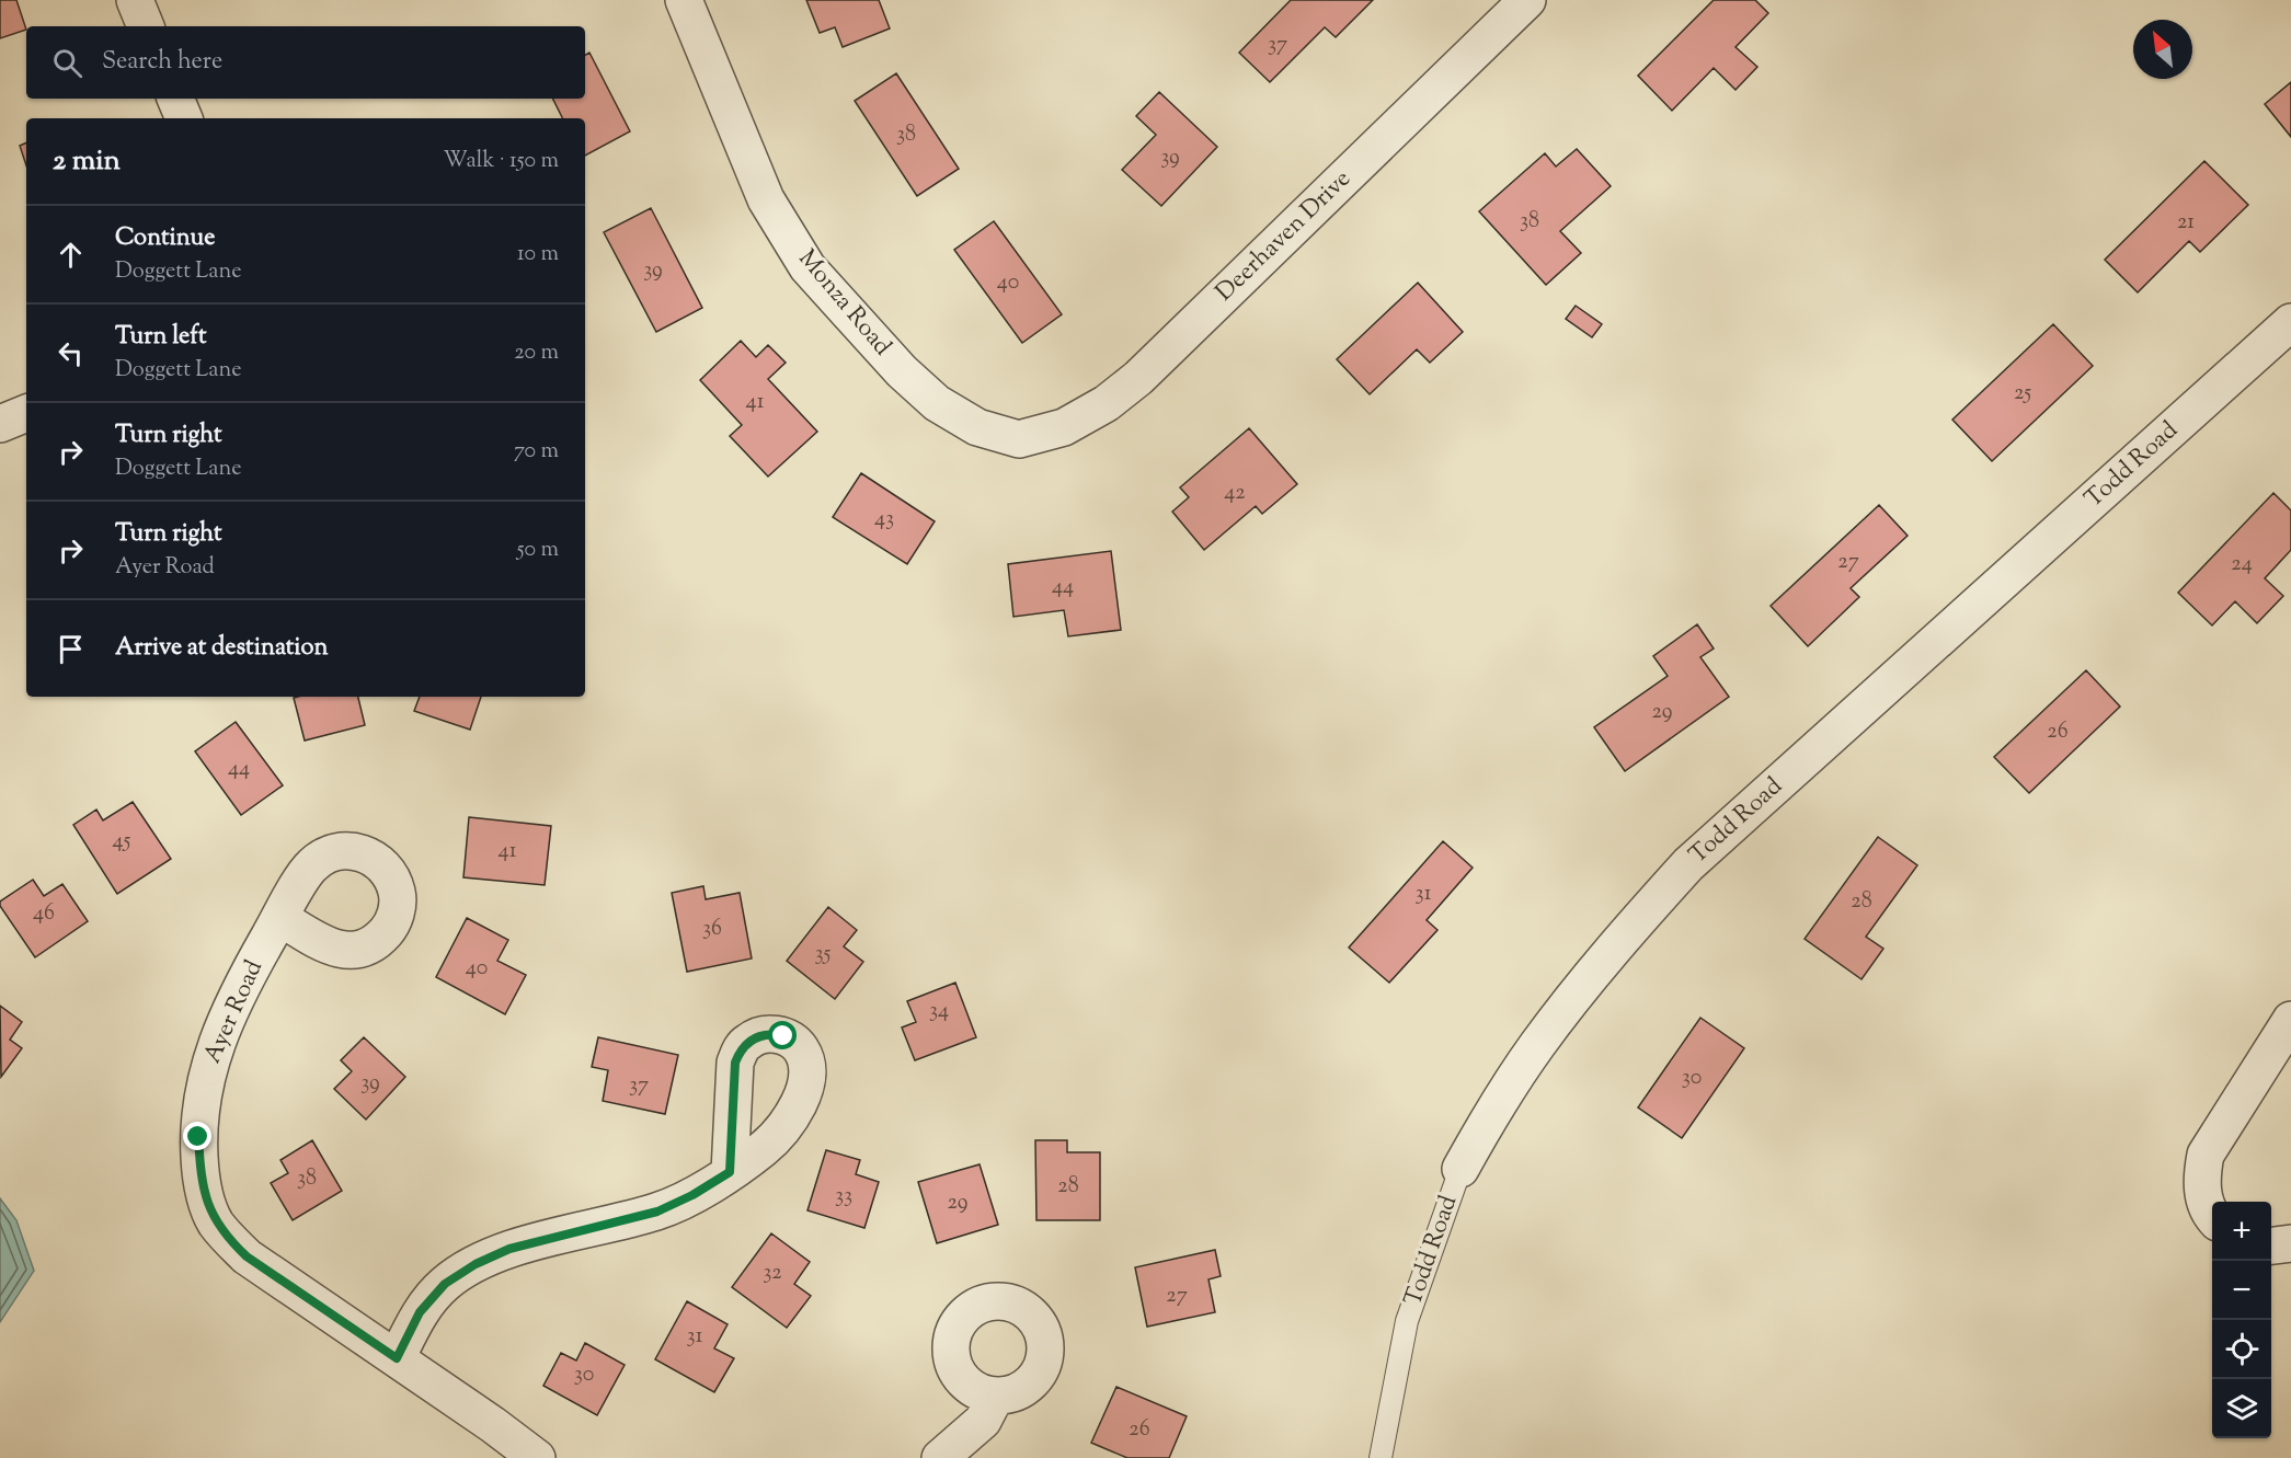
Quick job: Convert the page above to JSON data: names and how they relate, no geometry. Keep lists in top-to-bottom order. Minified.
{"streets":{"street":["Deerhaven Drive","Monza Road","Todd Road","Ayer Road"]},"crossings":[["Deerhaven Drive","Monza Road"]],"house_numbers":["37","38","39","38","21","39","40","25","41","42","43","27","24","44","29","26","44","45","41","31","28","46","36","35","40","34","30","39","37","38","28","33","29","32","27","31","30","26"],"north":"top left","page":{"search":"Search here","heading":["2 min","Walk · 150 m"],"list":[["Continue","Doggett Lane","10 m"],["Turn left","Doggett Lane","20 m"],["Turn right","Doggett Lane","70 m"],["Turn right","Ayer Road","50 m"],"Arrive at destination"],"map_buttons":["+","−"]}}
